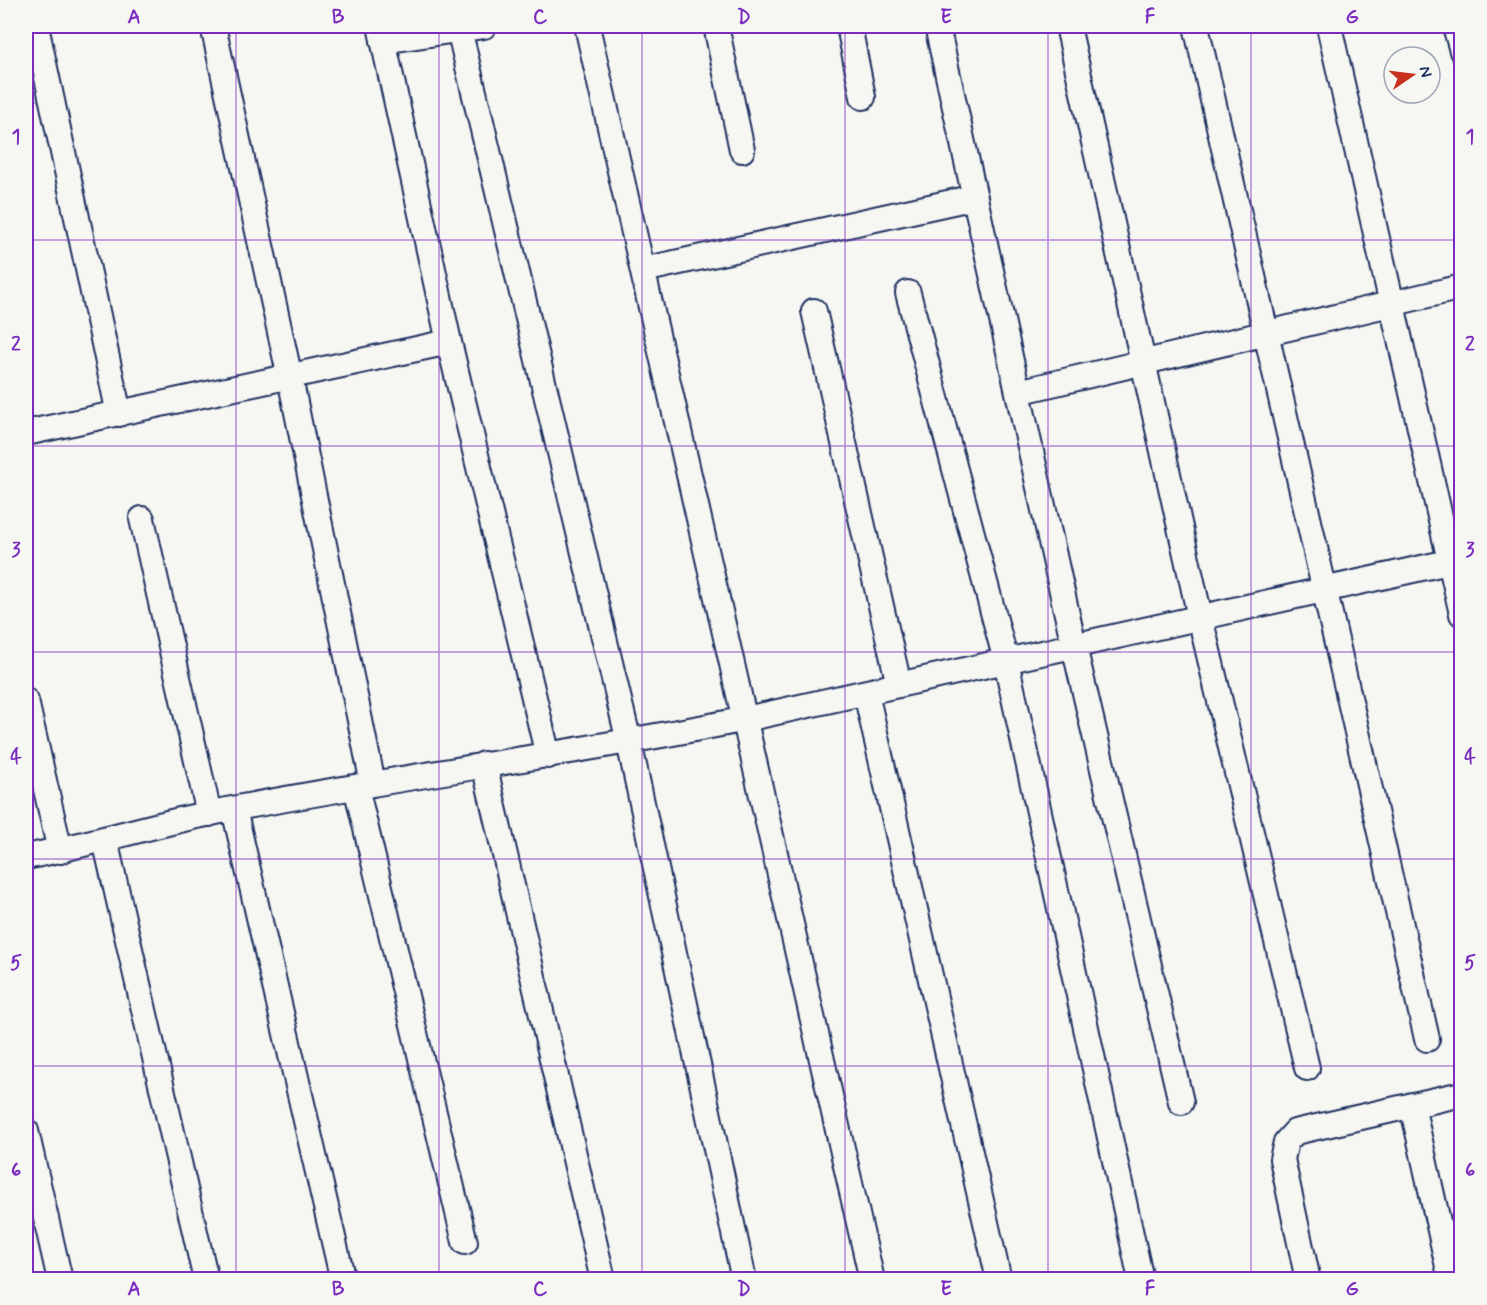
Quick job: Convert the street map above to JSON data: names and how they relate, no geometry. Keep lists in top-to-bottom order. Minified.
{"north":"right","grid":{"columns":["A","B","C","D","E","F","G"],"rows":["1","2","3","4","5","6"]}}
